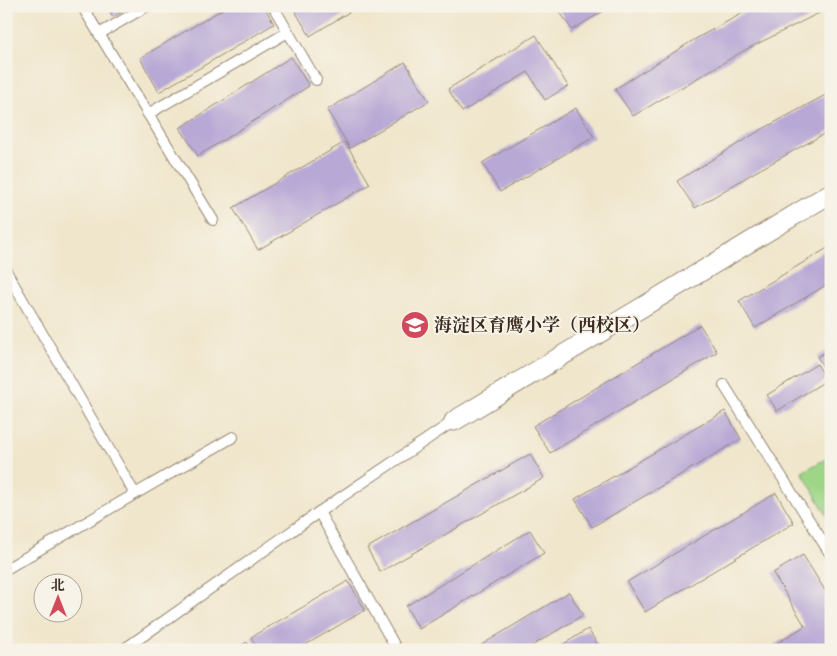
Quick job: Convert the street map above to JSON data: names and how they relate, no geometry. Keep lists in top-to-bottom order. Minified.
{"places":{"school or university":["海淀区育鹰小学（西校区）"]},"north":"top"}
